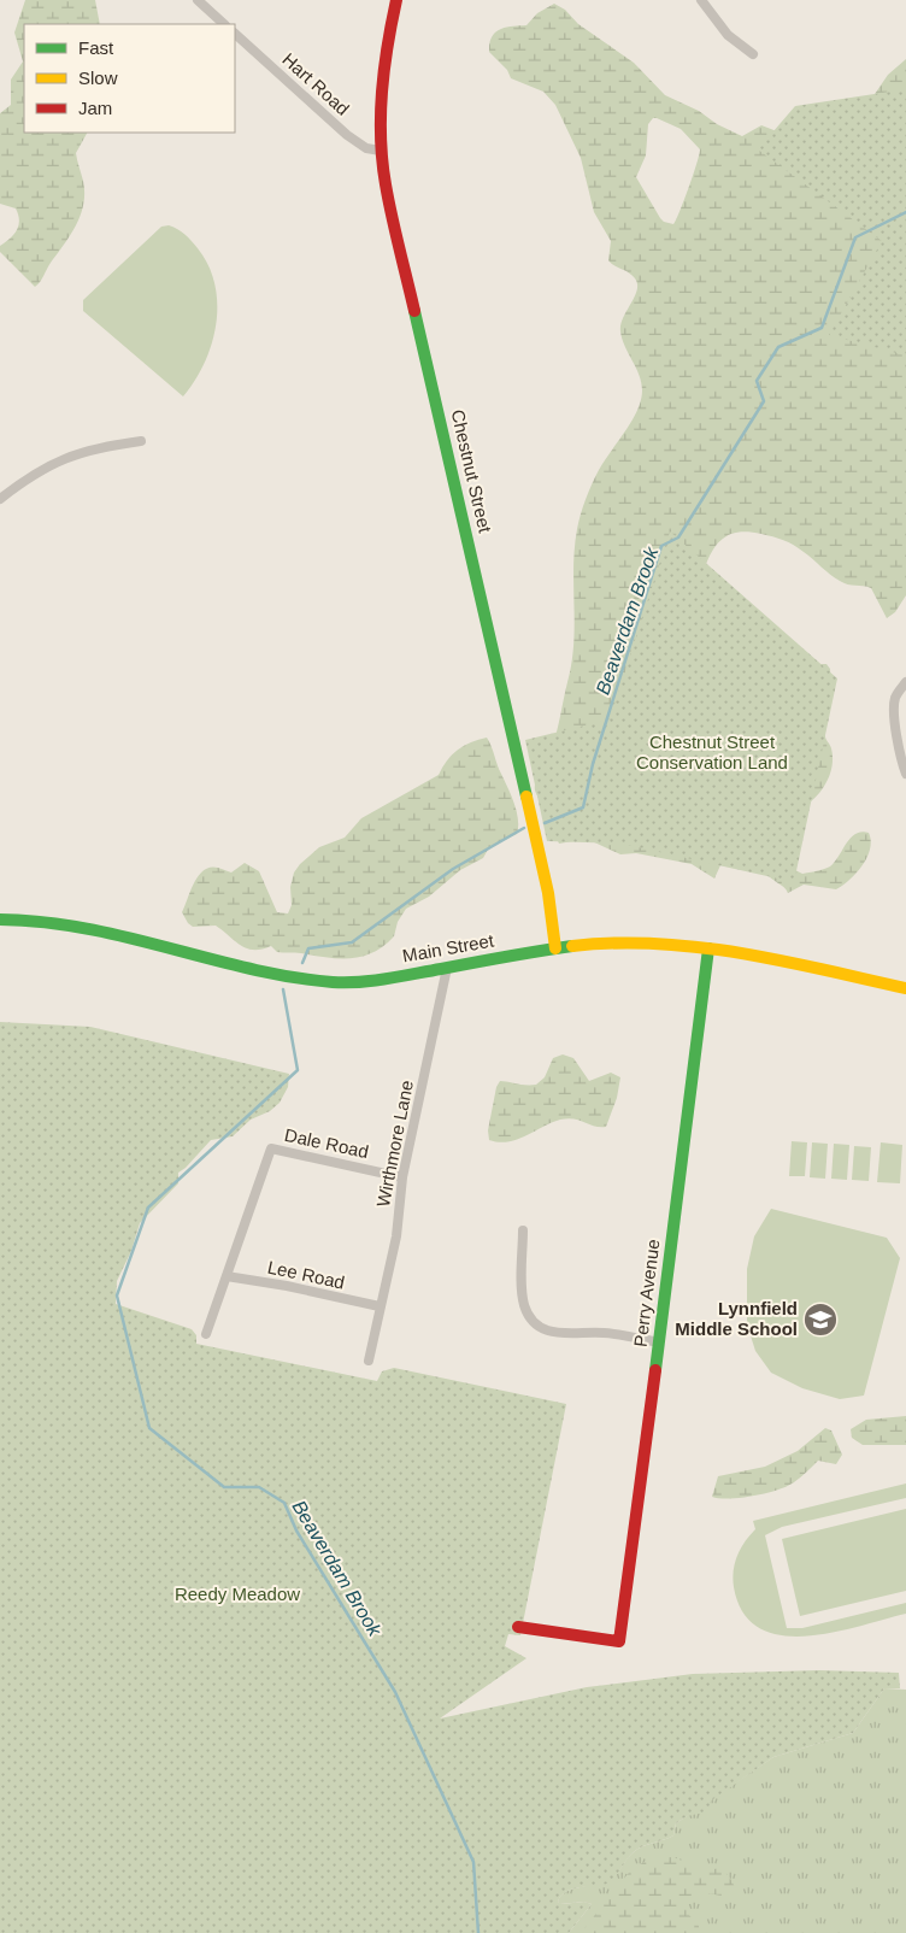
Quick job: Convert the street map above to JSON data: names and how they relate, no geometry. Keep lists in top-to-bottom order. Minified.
{"streets":{"street":["Hart Road","Chestnut Street","Main Street","Dale Road","Wirthmore Lane","Lee Road","Perry Avenue"]},"crossings":[["Hart Road","Chestnut Street"],["Chestnut Street","Main Street"],["Main Street","Wirthmore Lane"],["Main Street","Perry Avenue"],["Dale Road","Wirthmore Lane"],["Dale Road","Lee Road"],["Wirthmore Lane","Lee Road"]],"water":["Beaverdam Brook"],"parks":["Chestnut Street Conservation Land","Reedy Meadow"],"places":{"school or university":["Lynnfield Middle School"]},"legend":["Fast","Slow","Jam"]}
